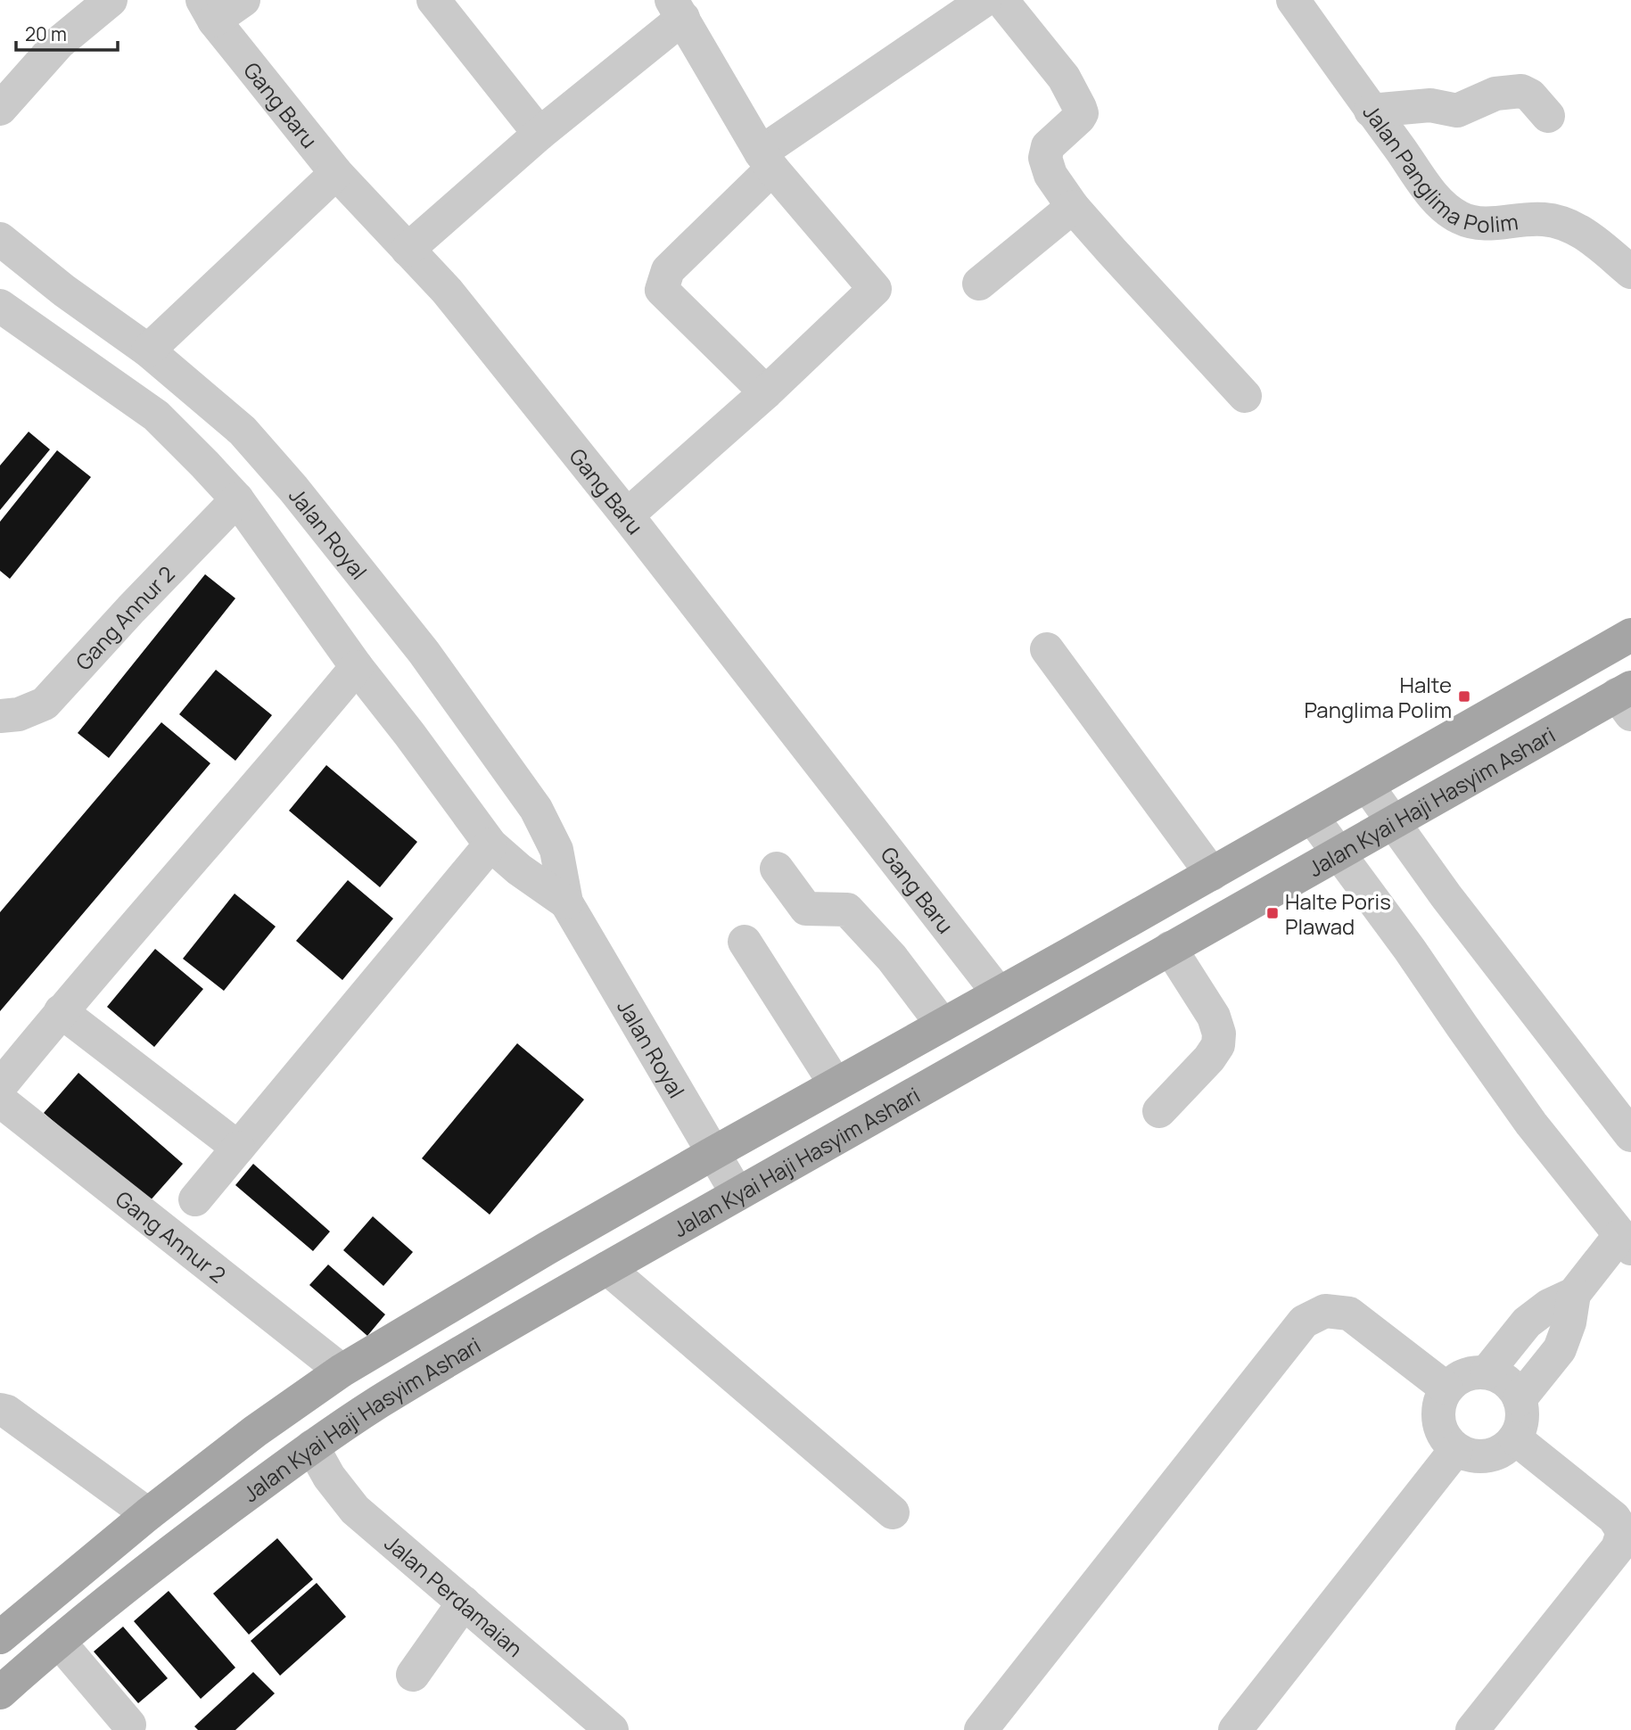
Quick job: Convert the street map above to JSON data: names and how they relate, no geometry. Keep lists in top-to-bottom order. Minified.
{"streets":{"main road":["Jalan Kyai Haji Hasyim Ashari"],"street":["Gang Baru","Jalan Panglima Polim","Jalan Royal","Gang Annur 2","Jalan Perdamaian"]},"crossings":[["Gang Baru","Jalan Kyai Haji Hasyim Ashari"],["Jalan Royal","Gang Annur 2"],["Jalan Royal","Jalan Kyai Haji Hasyim Ashari"],["Gang Annur 2","Jalan Kyai Haji Hasyim Ashari"],["Jalan Kyai Haji Hasyim Ashari","Jalan Perdamaian"]],"places":{"transit":["Halte Panglima Polim","Halte Poris Plawad"]},"scale_bar":"20 m"}
